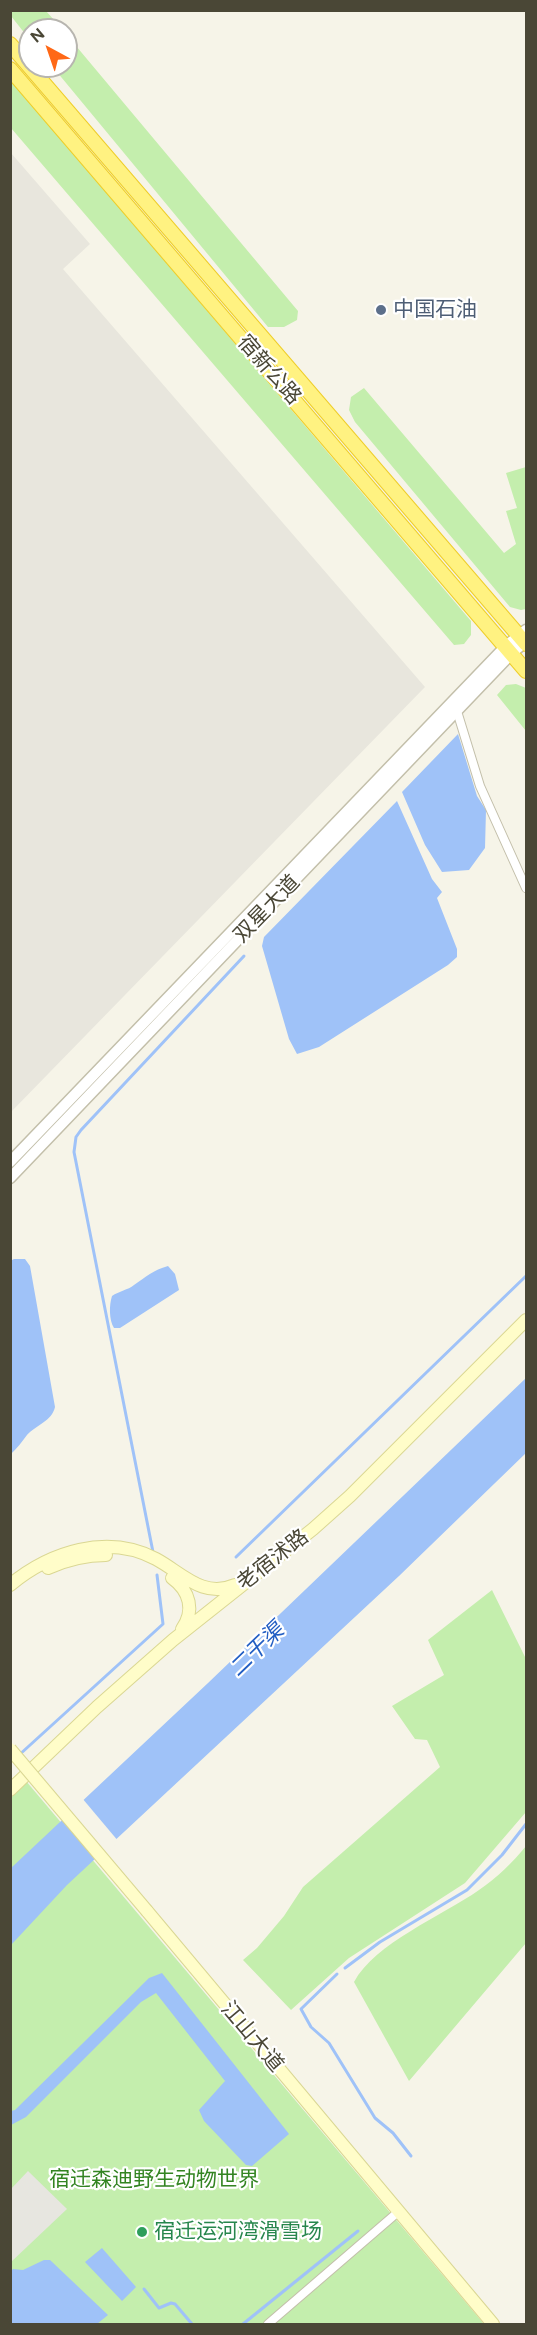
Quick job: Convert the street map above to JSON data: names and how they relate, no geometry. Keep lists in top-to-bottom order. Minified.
{"streets":{"highway":["宿新公路"],"main road":["老宿沭路","江山大道"],"street":["双星大道"]},"crossings":[["宿新公路","双星大道"]],"water":["二干渠"],"parks":["宿迁森迪野生动物世界"],"places":["中国石油","宿迁运河湾滑雪场"],"north":"top left"}
